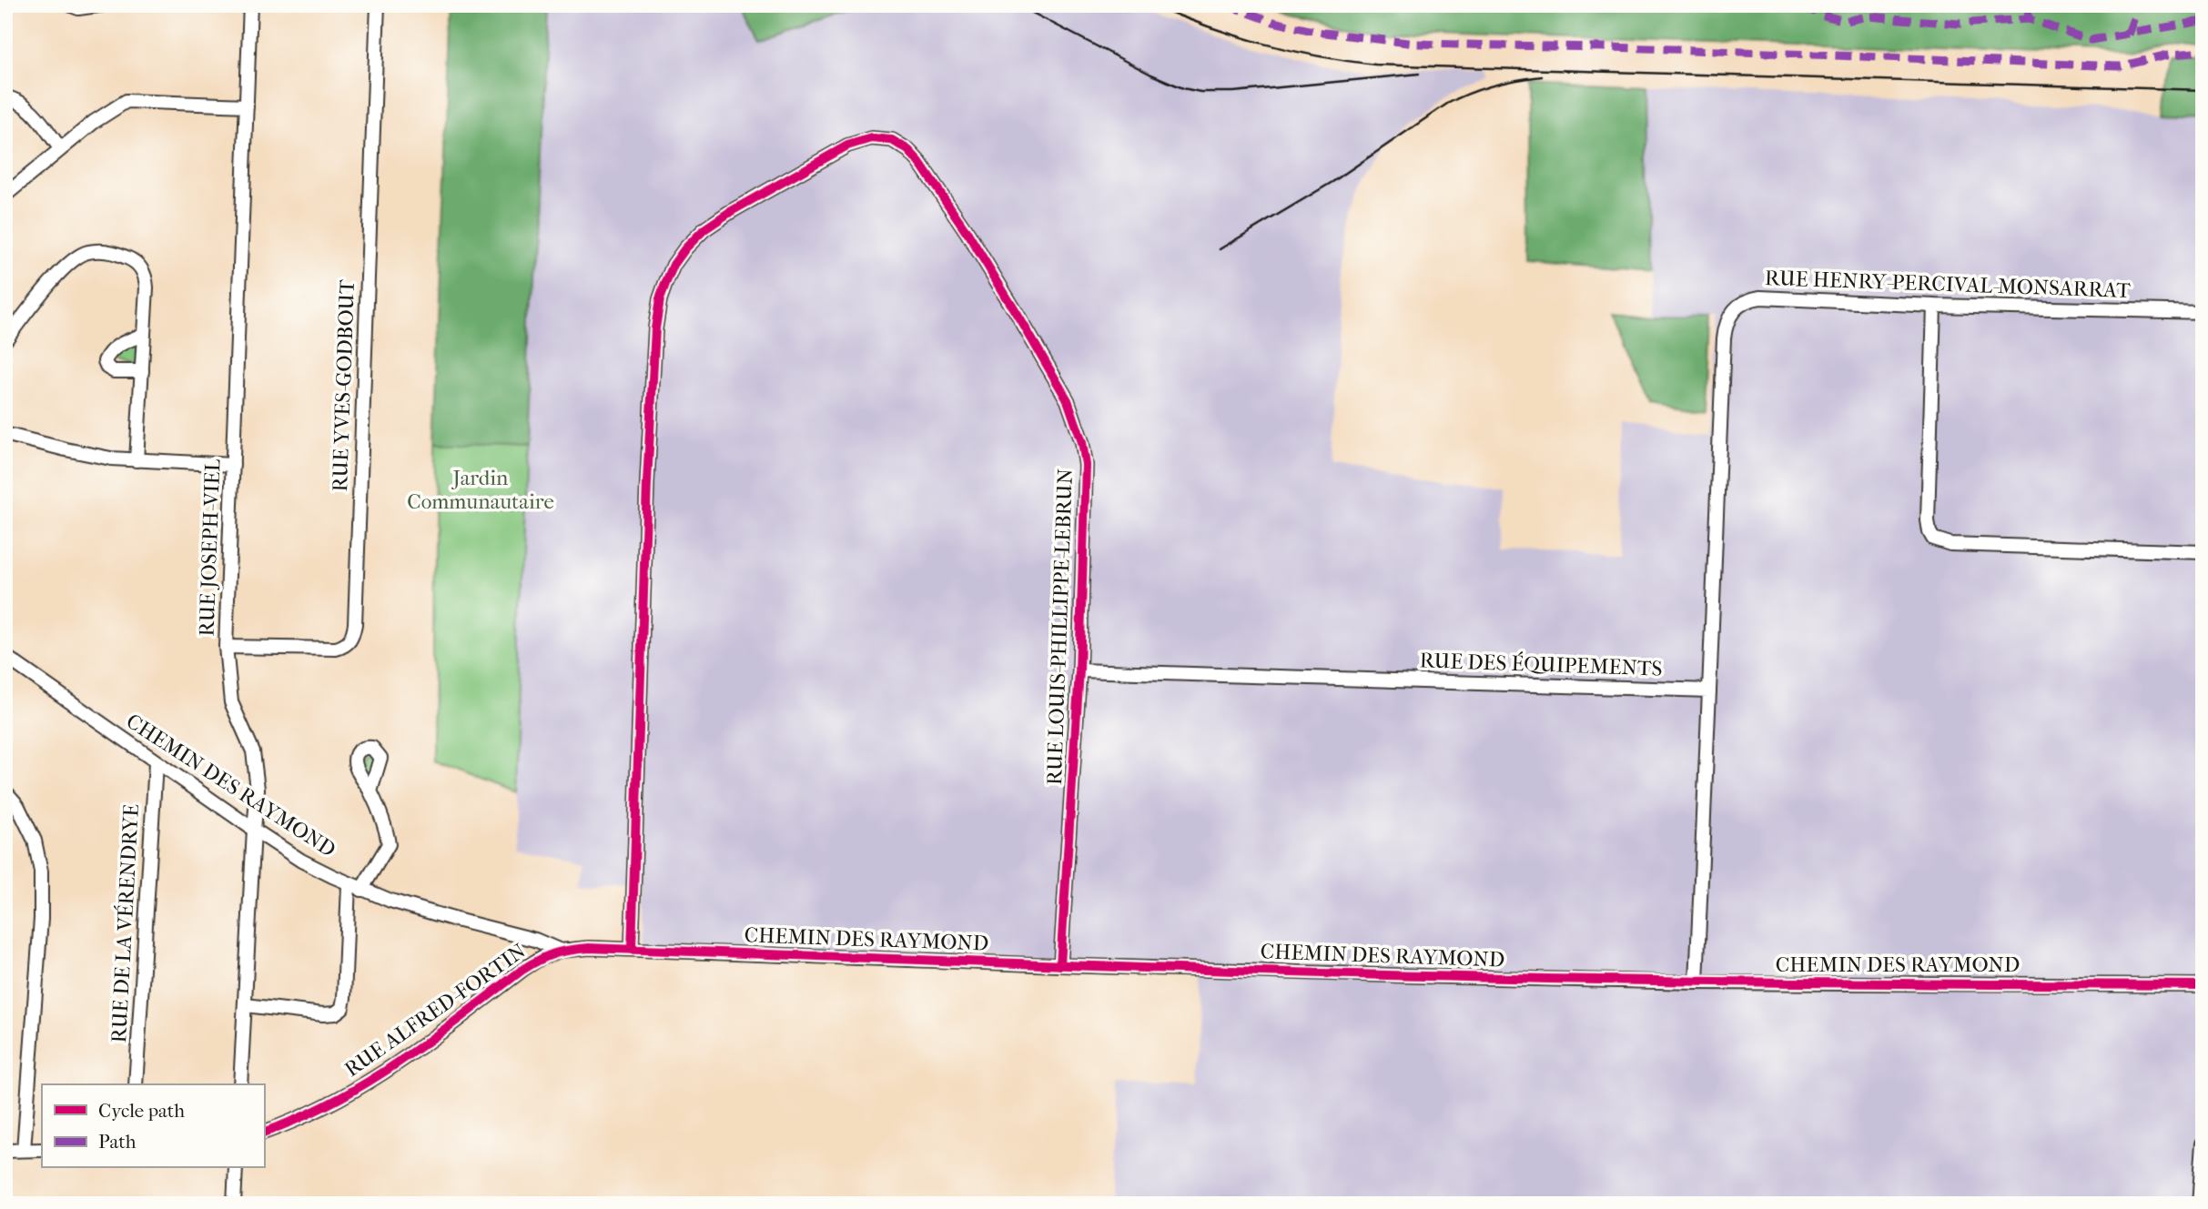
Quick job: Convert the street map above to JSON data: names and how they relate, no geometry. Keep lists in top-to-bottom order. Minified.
{"streets":{"street":["RUE HENRY-PERCIVAL-MONSARRAT","RUE YVES-GODBOUT","RUE JOSEPH-VIEL","RUE LOUIS-PHILLIPPE-LEBRUN","RUE DES ÉQUIPEMENTS","CHEMIN DES RAYMOND","RUE DE LA VÉRENDRYE","RUE ALFRED-FORTIN"]},"crossings":[["RUE HENRY-PERCIVAL-MONSARRAT","RUE DES ÉQUIPEMENTS"],["RUE YVES-GODBOUT","RUE JOSEPH-VIEL"],["RUE JOSEPH-VIEL","CHEMIN DES RAYMOND"],["RUE LOUIS-PHILLIPPE-LEBRUN","RUE DES ÉQUIPEMENTS"],["RUE LOUIS-PHILLIPPE-LEBRUN","CHEMIN DES RAYMOND"],["CHEMIN DES RAYMOND","RUE DE LA VÉRENDRYE"],["CHEMIN DES RAYMOND","RUE ALFRED-FORTIN"]],"parks":["Jardin Communautaire"],"legend":["Cycle path","Path"]}
